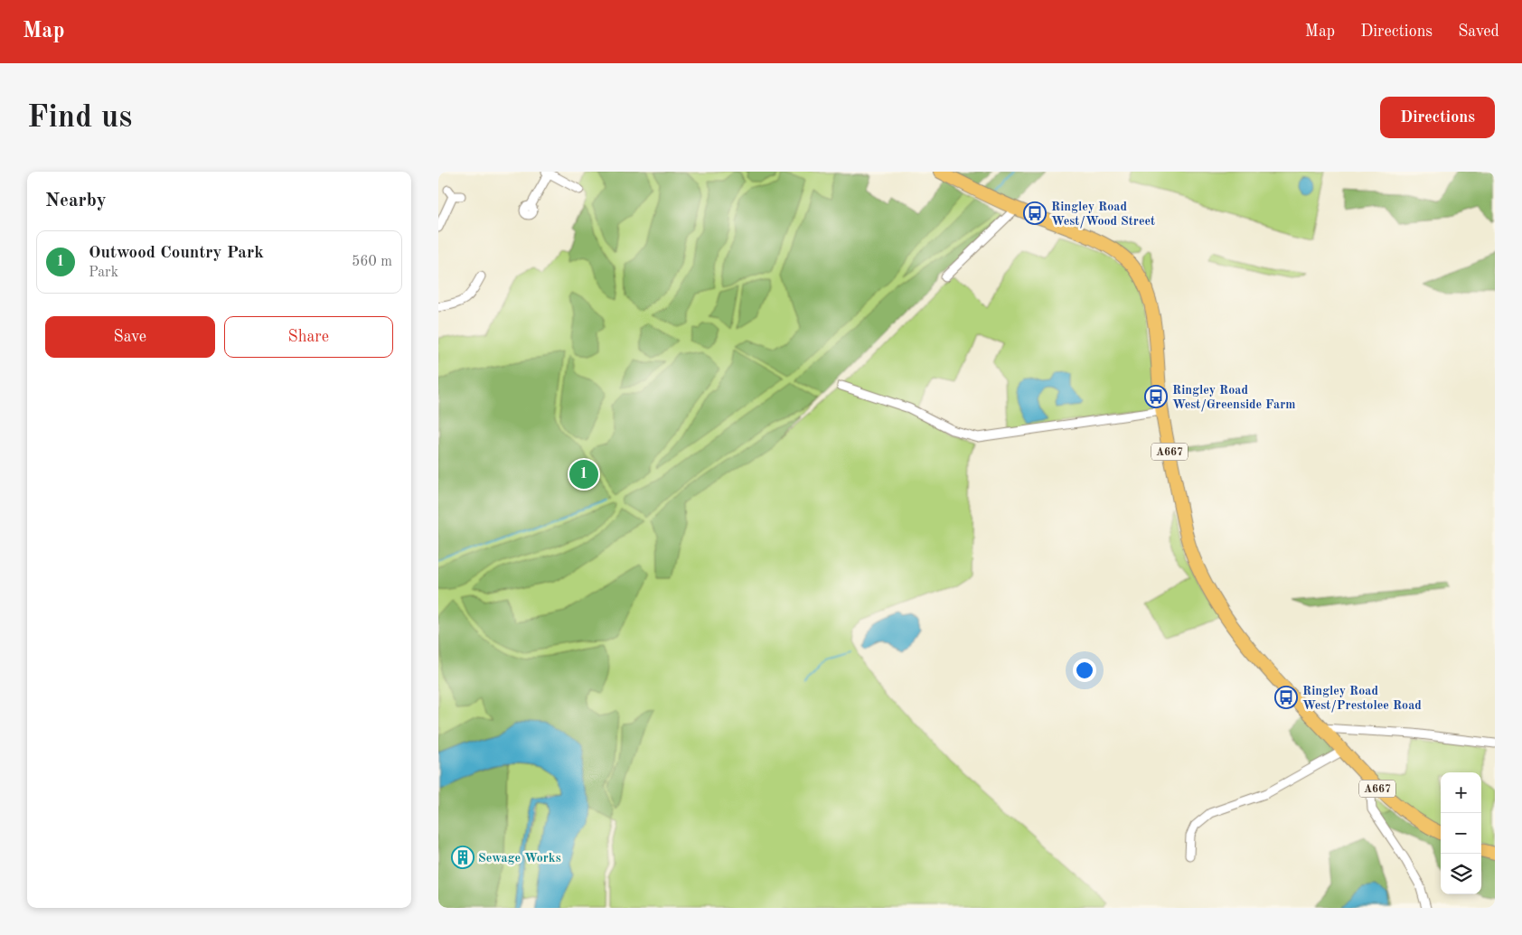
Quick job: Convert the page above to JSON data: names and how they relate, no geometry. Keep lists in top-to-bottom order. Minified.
{"streets":{"main road":["A667"]},"places":{"bus stop":["Ringley Road West/Wood Street","Ringley Road West/Greenside Farm","Ringley Road West/Prestolee Road"],"building":["Sewage Works"]},"page":{"header":"Map","nav":["Map","Directions","Saved"],"buttons":["Directions",["Save","Share"]],"title":"Find us","heading":"Nearby","list":[{"mark":"1","name":"Outwood Country Park","note":"Park","value":"560 m"}],"pins":"1","map_buttons":["+","−"]}}
